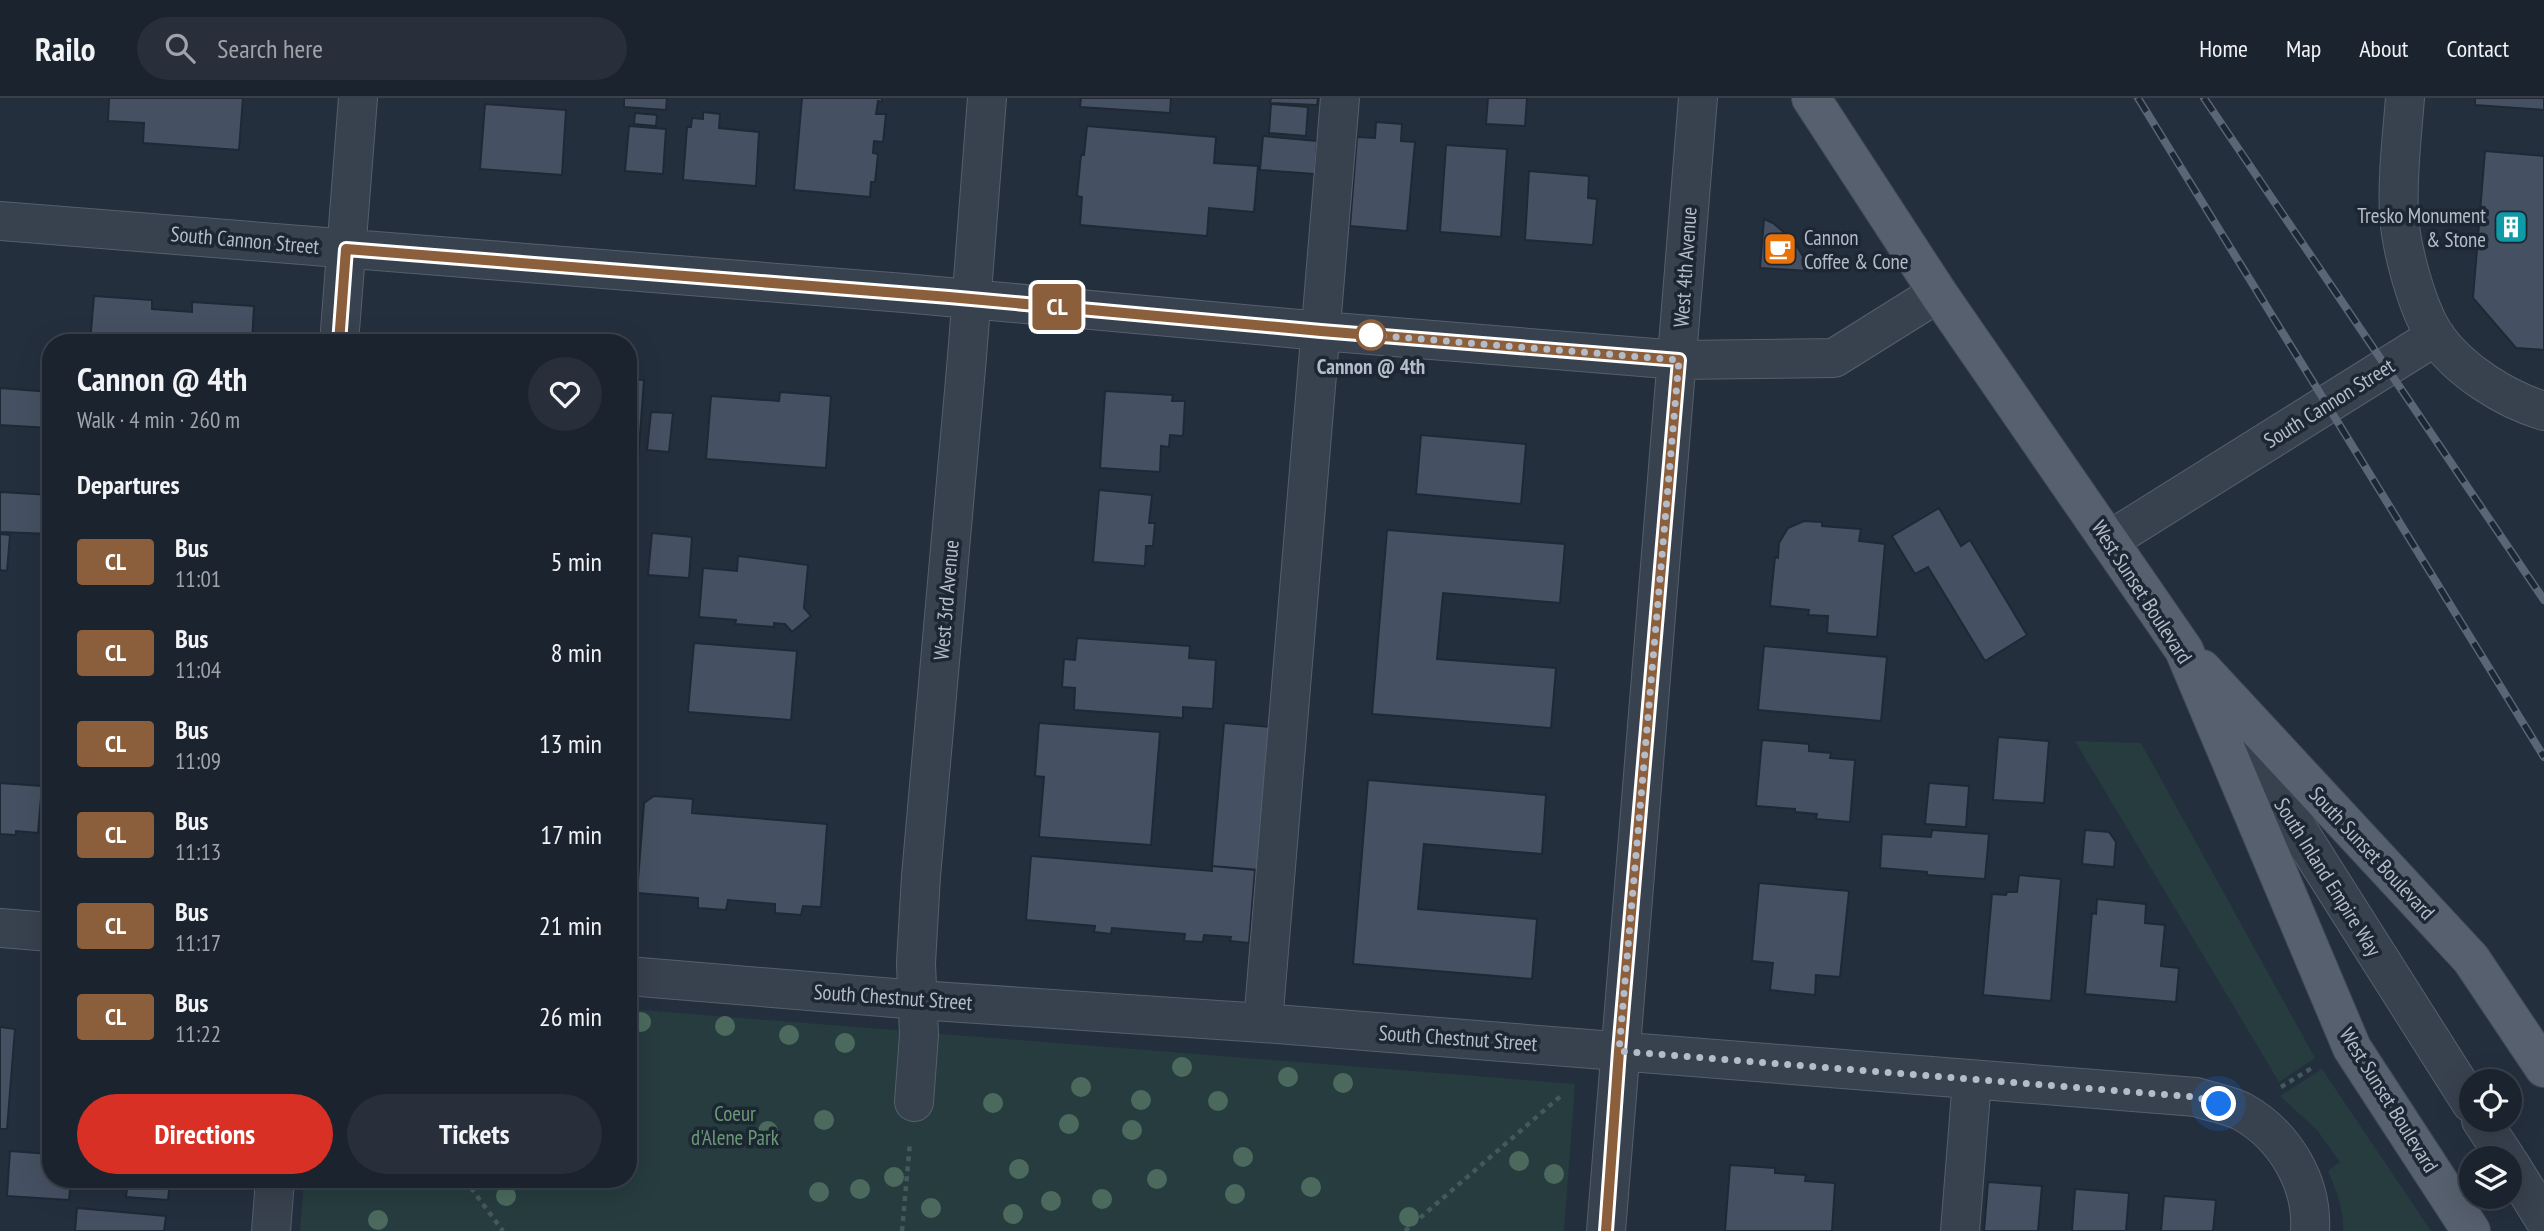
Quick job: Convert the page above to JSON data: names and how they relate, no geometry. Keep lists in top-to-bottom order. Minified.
{"streets":{"main road":["West Sunset Boulevard","South Sunset Boulevard"],"street":["South Cannon Street","West 4th Avenue","West 3rd Avenue","South Inland Empire Way","South Chestnut Street"]},"crossings":[["South Cannon Street","West 4th Avenue"],["South Cannon Street","West Sunset Boulevard"],["South Cannon Street","West 3rd Avenue"],["West 4th Avenue","South Chestnut Street"],["West Sunset Boulevard","South Sunset Boulevard"],["West Sunset Boulevard","South Inland Empire Way"],["West 3rd Avenue","South Chestnut Street"],["South Sunset Boulevard","South Inland Empire Way"]],"parks":["Coeur d'Alene Park"],"places":{"building":["Tresko Monument & Stone"],"cafe":["Cannon Coffee & Cone"],"other":["Cannon @ 4th"]},"lines":["bus line CL"],"page":{"header":"Railo","search":"Search here","nav":["Home","Map","About","Contact"],"on_map":"CL","heading":[["Cannon @ 4th","Walk · 4 min · 260 m"],"Departures"],"list":[{"mark":"CL","name":"Bus","note":"11:01","value":"5 min"},{"mark":"CL","name":"Bus","note":"11:04","value":"8 min"},{"mark":"CL","name":"Bus","note":"11:09","value":"13 min"},{"mark":"CL","name":"Bus","note":"11:13","value":"17 min"},{"mark":"CL","name":"Bus","note":"11:17","value":"21 min"},{"mark":"CL","name":"Bus","note":"11:22","value":"26 min"}],"buttons":["Directions","Tickets"]}}
